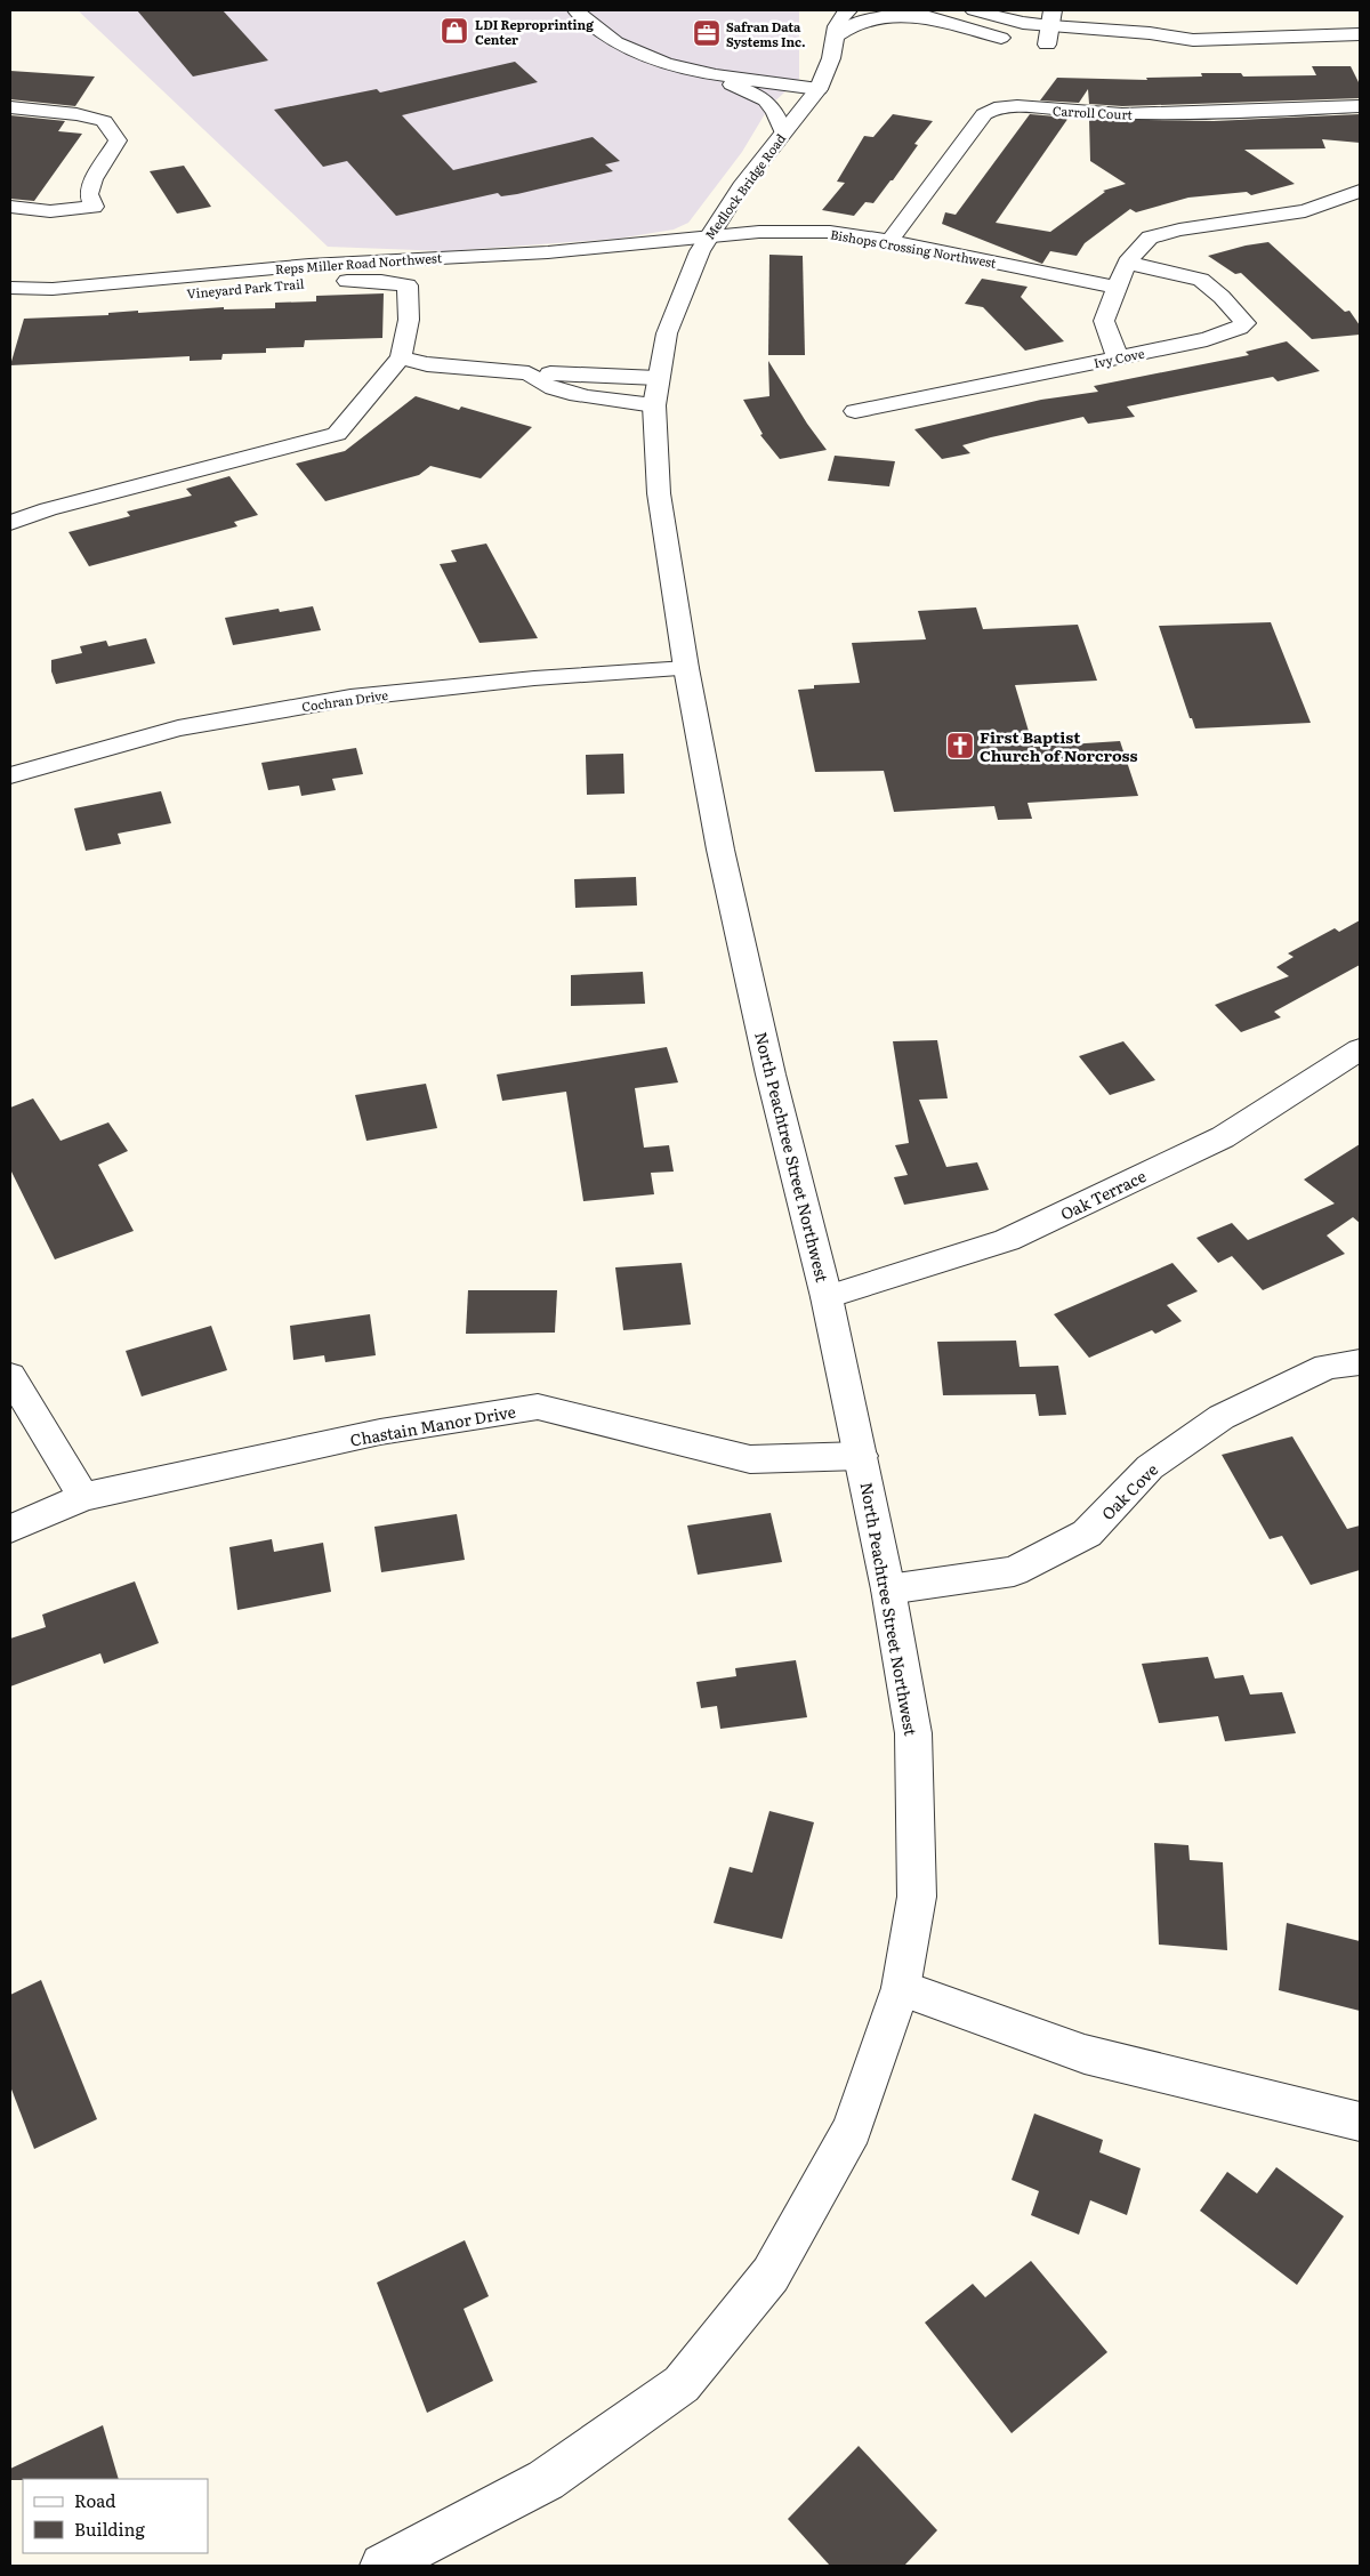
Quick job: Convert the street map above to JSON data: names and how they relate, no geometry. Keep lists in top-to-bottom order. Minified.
{"streets":{"street":["Carroll Court","Medlock Bridge Road","Bishops Crossing Northwest","Reps Miller Road Northwest","Vineyard Park Trail","Ivy Cove","Cochran Drive","North Peachtree Street Northwest","Oak Terrace","Chastain Manor Drive","Oak Cove"]},"crossings":[["Carroll Court","Bishops Crossing Northwest"],["Medlock Bridge Road","Bishops Crossing Northwest"],["Medlock Bridge Road","Reps Miller Road Northwest"],["Medlock Bridge Road","North Peachtree Street Northwest"],["Bishops Crossing Northwest","Reps Miller Road Northwest"],["Reps Miller Road Northwest","Vineyard Park Trail"],["Cochran Drive","North Peachtree Street Northwest"],["North Peachtree Street Northwest","Oak Terrace"],["North Peachtree Street Northwest","Chastain Manor Drive"],["North Peachtree Street Northwest","Oak Cove"]],"places":{"shop":["LDI Reproprinting Center"],"office":["Safran Data Systems Inc."],"church":["First Baptist Church of Norcross"]},"legend":["Road","Building"]}
